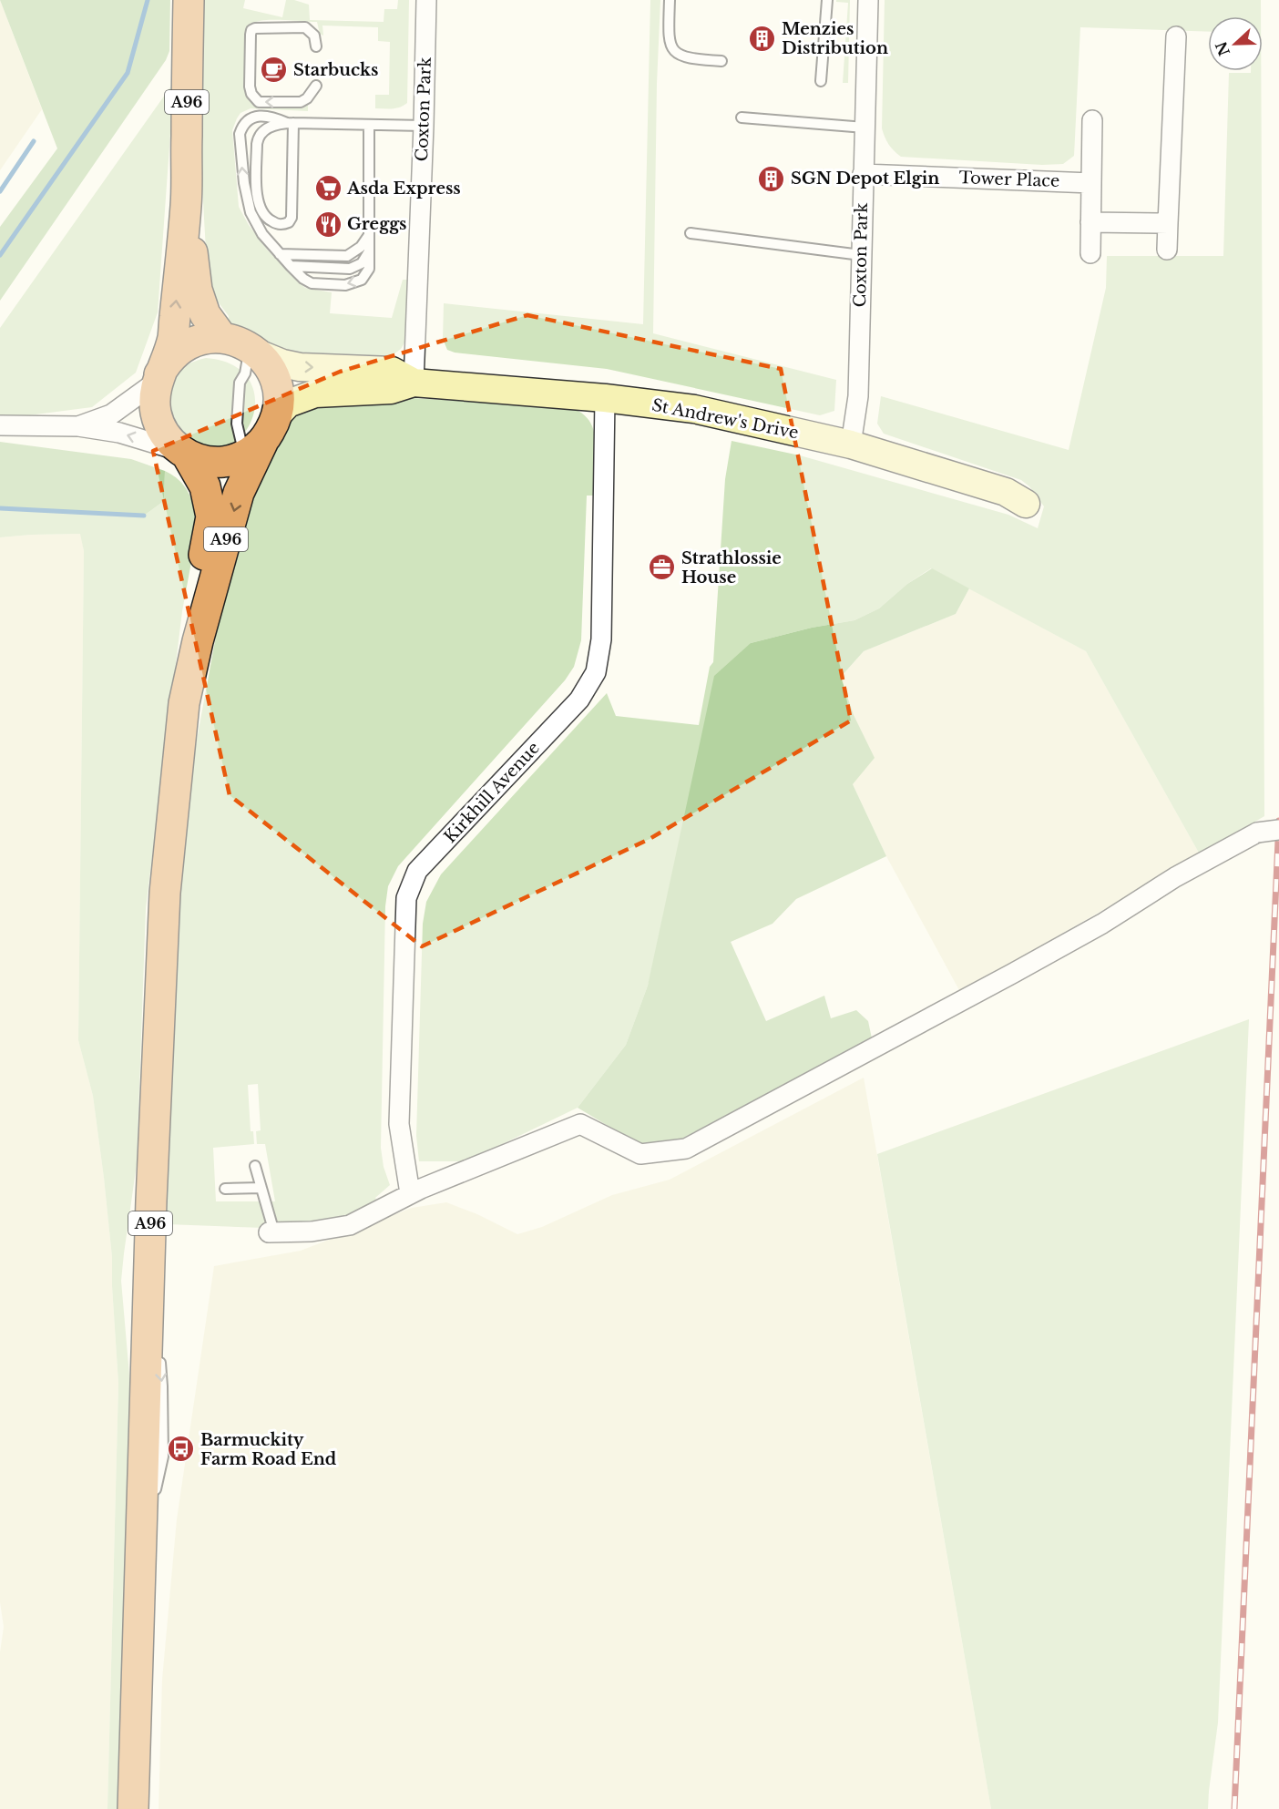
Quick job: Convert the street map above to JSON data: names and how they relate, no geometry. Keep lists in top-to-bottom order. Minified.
{"streets":{"highway":["A96"],"street":["Coxton Park","Tower Place","St Andrew's Drive","Kirkhill Avenue"]},"crossings":[["A96","St Andrew's Drive"],["Coxton Park","Tower Place"],["Coxton Park","St Andrew's Drive"],["St Andrew's Drive","Kirkhill Avenue"]],"places":{"building":["Menzies Distribution","SGN Depot Elgin"],"cafe":["Starbucks"],"supermarket":["Asda Express"],"restaurant":["Greggs"],"office":["Strathlossie House"],"bus stop":["Barmuckity Farm Road End"]},"north":"left"}
